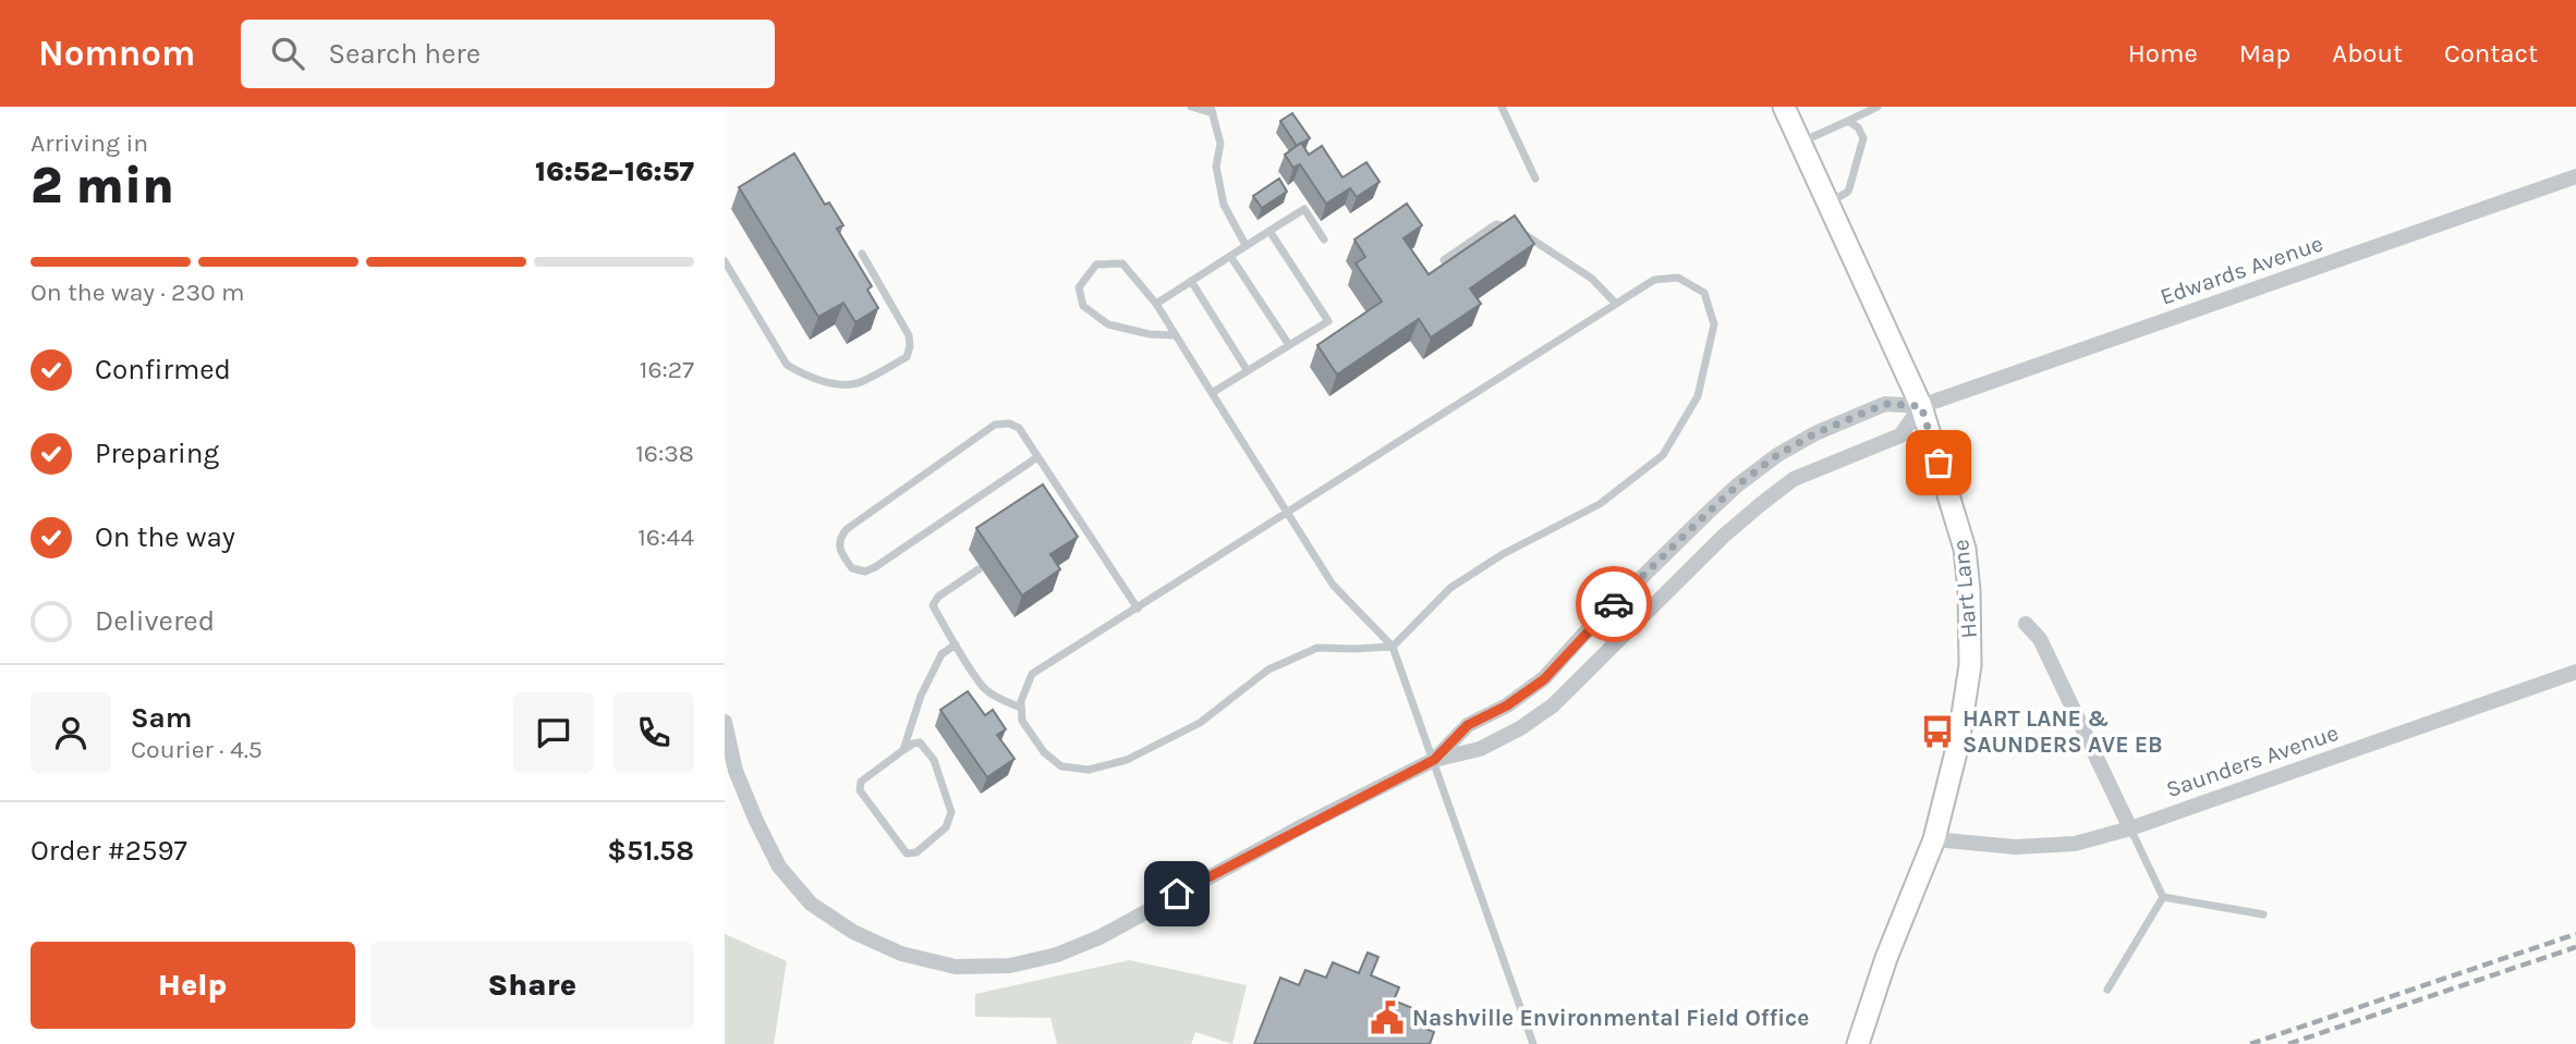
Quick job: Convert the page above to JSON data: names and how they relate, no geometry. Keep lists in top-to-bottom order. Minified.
{"streets":{"main road":["Hart Lane"],"street":["Edwards Avenue","Saunders Avenue"]},"crossings":[["Edwards Avenue","Hart Lane"],["Hart Lane","Saunders Avenue"]],"places":{"bus stop":["HART LANE & SAUNDERS AVE EB"],"public building":["Nashville Environmental Field Office"]},"page":{"header":"Nomnom","search":"Search here","nav":["Home","Map","About","Contact"],"heading":["2 min","Arriving in","16:52–16:57"],"panel":["Sam","Courier · 4.5","Order #2597","$51.58"],"bar":"On the way · 230 m","list":[["Confirmed","16:27"],["Preparing","16:38"],["On the way","16:44"],"Delivered"],"buttons":["Help","Share"]}}
